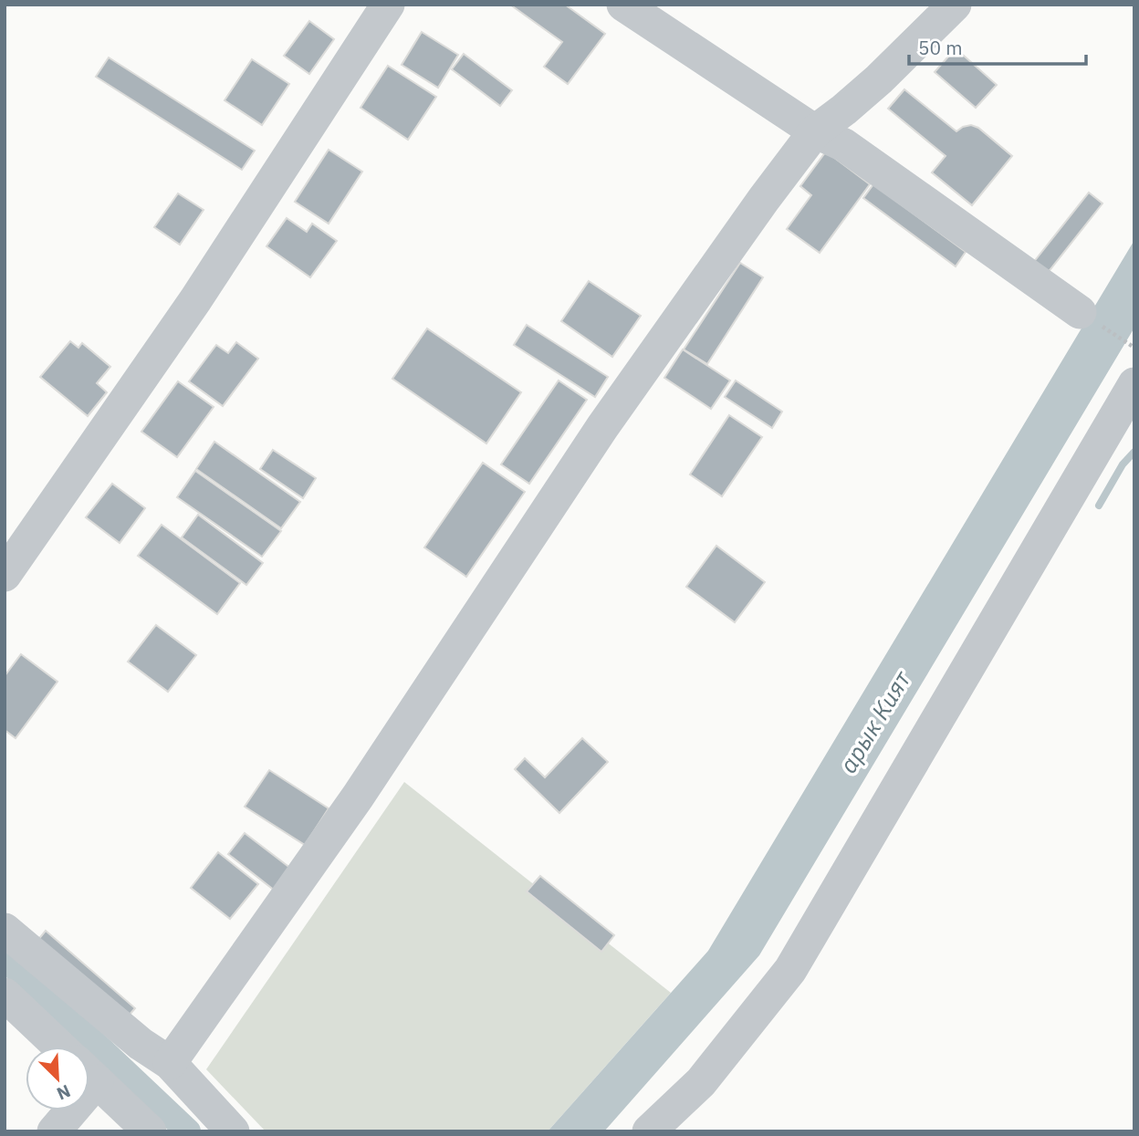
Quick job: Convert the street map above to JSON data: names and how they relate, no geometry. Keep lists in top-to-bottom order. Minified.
{"water":["арык Кият"],"scale_bar":"50 m","north":"bottom right"}
